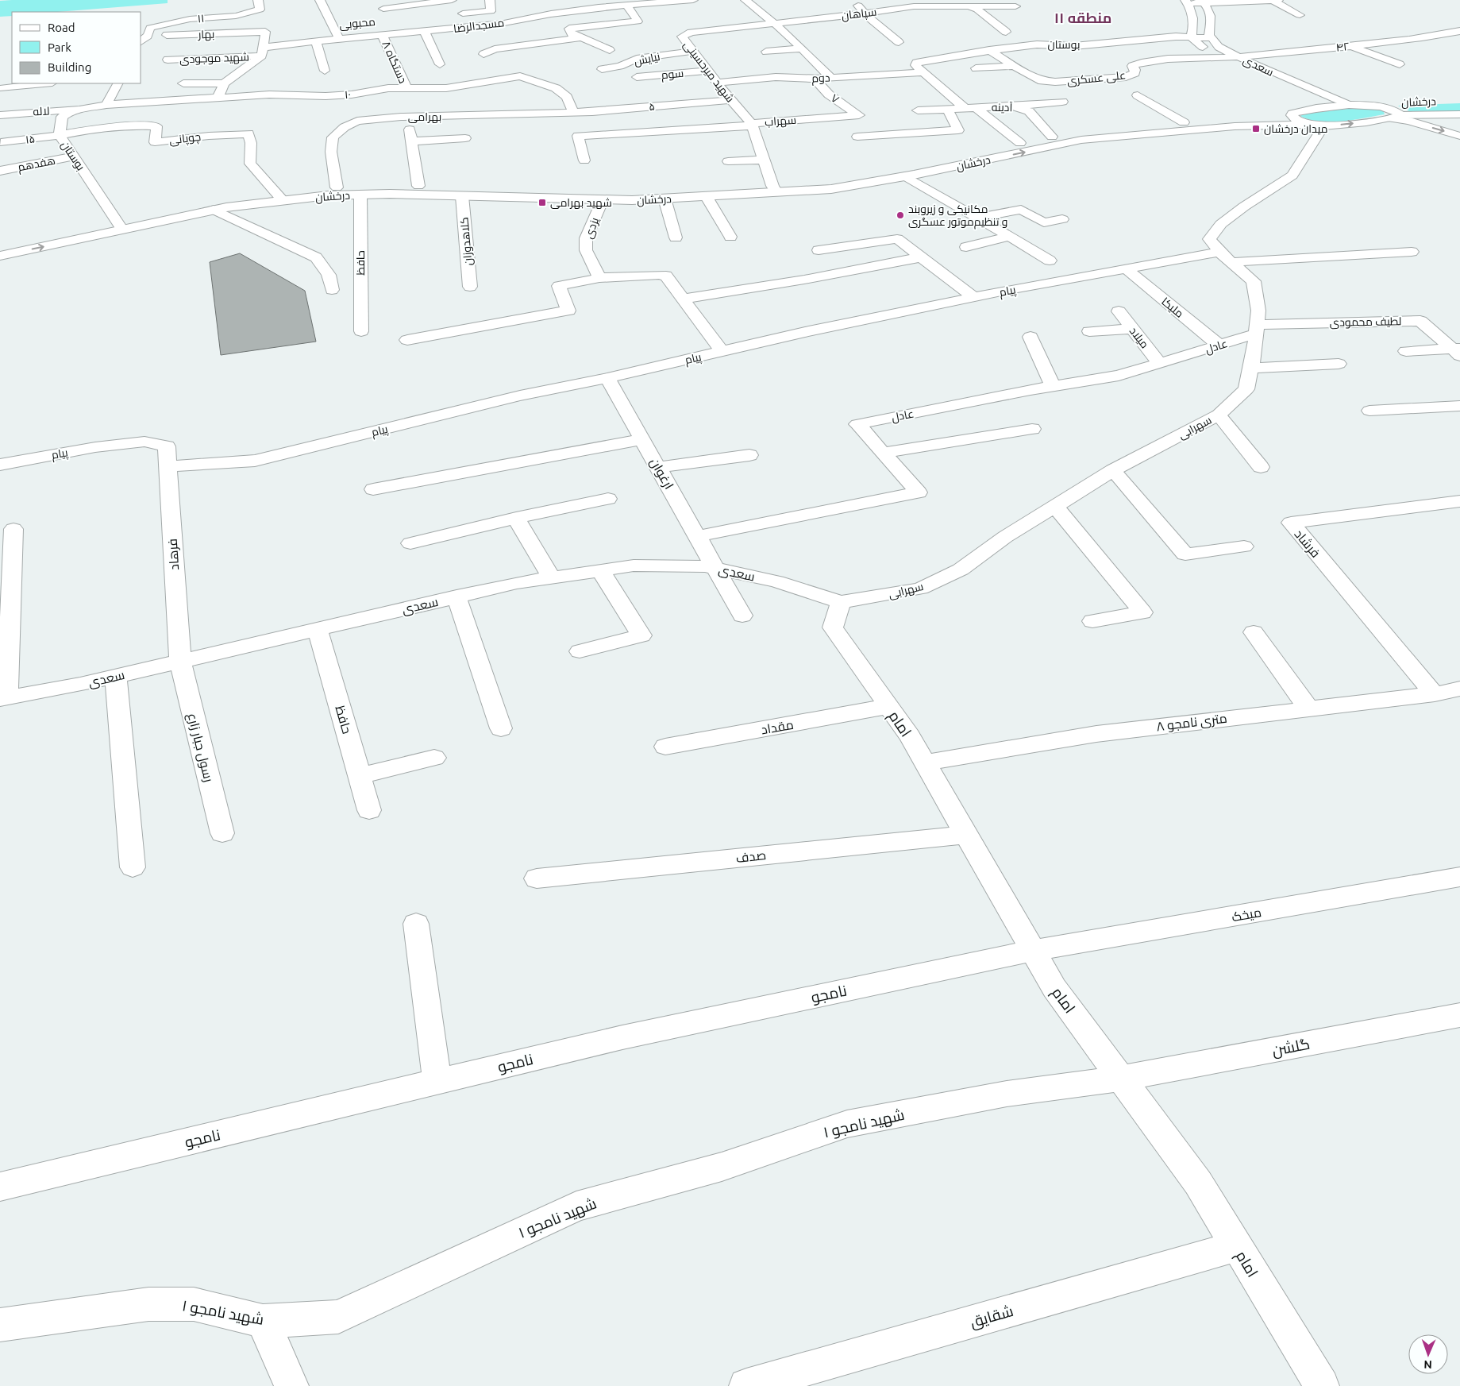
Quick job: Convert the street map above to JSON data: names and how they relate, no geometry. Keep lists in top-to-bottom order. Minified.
{"streets":{"street":["سپاهان","۱۱","مسجدالرضا","بهار","بوستان","۴۲","شهید موجودی","نیایش","۸ دستگاه","سعدی","شهید میرحسینی","سوم","دوم","علی عسکری","۱۰","۷","درخشان","۵","آدینه","لاله","بهرامی","سهراب","چوپانی","۱۵","هفدهم","یزدی","کلاهدوزان","حافظ","پیام","ملیکا","لطیف محمودی","میلاد","عادل","سهرابی","ارغوان","فرشاد","فرهاد","۸ متری نامجو","امام","مقداد","رسول جبار زارع","صدف","میخک","نامجو","گلشن","شهید نامجو ۱","شقایق"]},"crossings":[["سپاهان","شهید میرحسینی"],["۱۱","بهار"],["مسجدالرضا","شهید موجودی"],["مسجدالرضا","۸ دستگاه"],["بوستان","سعدی"],["بوستان","دوم"],["بوستان","علی عسکری"],["بوستان","۱۰"],["بوستان","درخشان"],["بوستان","لاله"],["بوستان","چوپانی"],["بوستان","۱۵"],["بوستان","هفدهم"],["۴۲","سعدی"],["۴۲","علی عسکری"],["نیایش","شهید میرحسینی"],["۸ دستگاه","۱۰"],["سعدی","علی عسکری"],["سعدی","حافظ"],["سعدی","سهرابی"],["سعدی","ارغوان"],["سعدی","فرهاد"],["سعدی","امام"],["سعدی","رسول جبار زارع"],["شهید میرحسینی","سوم"],["شهید میرحسینی","دوم"],["شهید میرحسینی","۵"],["شهید میرحسینی","سهراب"],["دوم","۷"],["۱۰","۵"],["۱۰","بهرامی"],["۷","سهراب"],["درخشان","آدینه"],["درخشان","بهرامی"],["درخشان","سهراب"],["درخشان","چوپانی"],["درخشان","یزدی"],["درخشان","کلاهدوزان"],["درخشان","حافظ"],["درخشان","سهرابی"],["۵","بهرامی"],["چوپانی","۱۵"],["پیام","ملیکا"],["پیام","سهرابی"],["پیام","ارغوان"],["پیام","فرهاد"],["ملیکا","عادل"],["لطیف محمودی","عادل"],["لطیف محمودی","سهرابی"],["میلاد","عادل"],["عادل","سهرابی"],["عادل","ارغوان"],["سهرابی","امام"],["فرشاد","۸ متری نامجو"],["فرهاد","رسول جبار زارع"],["۸ متری نامجو","امام"],["امام","مقداد"],["امام","صدف"],["امام","میخک"],["امام","نامجو"],["امام","گلشن"],["امام","شهید نامجو ۱"],["امام","شقایق"],["میخک","نامجو"],["گلشن","شهید نامجو ۱"]],"districts":["منطقه ۱۱"],"places":{"transit":["میدان درخشان","شهید بهرامی"],"other":["مکانیکی و زیروبند و تنظیم‌موتور عسگری"]},"legend":["Road","Park","Building"],"north":"bottom"}
